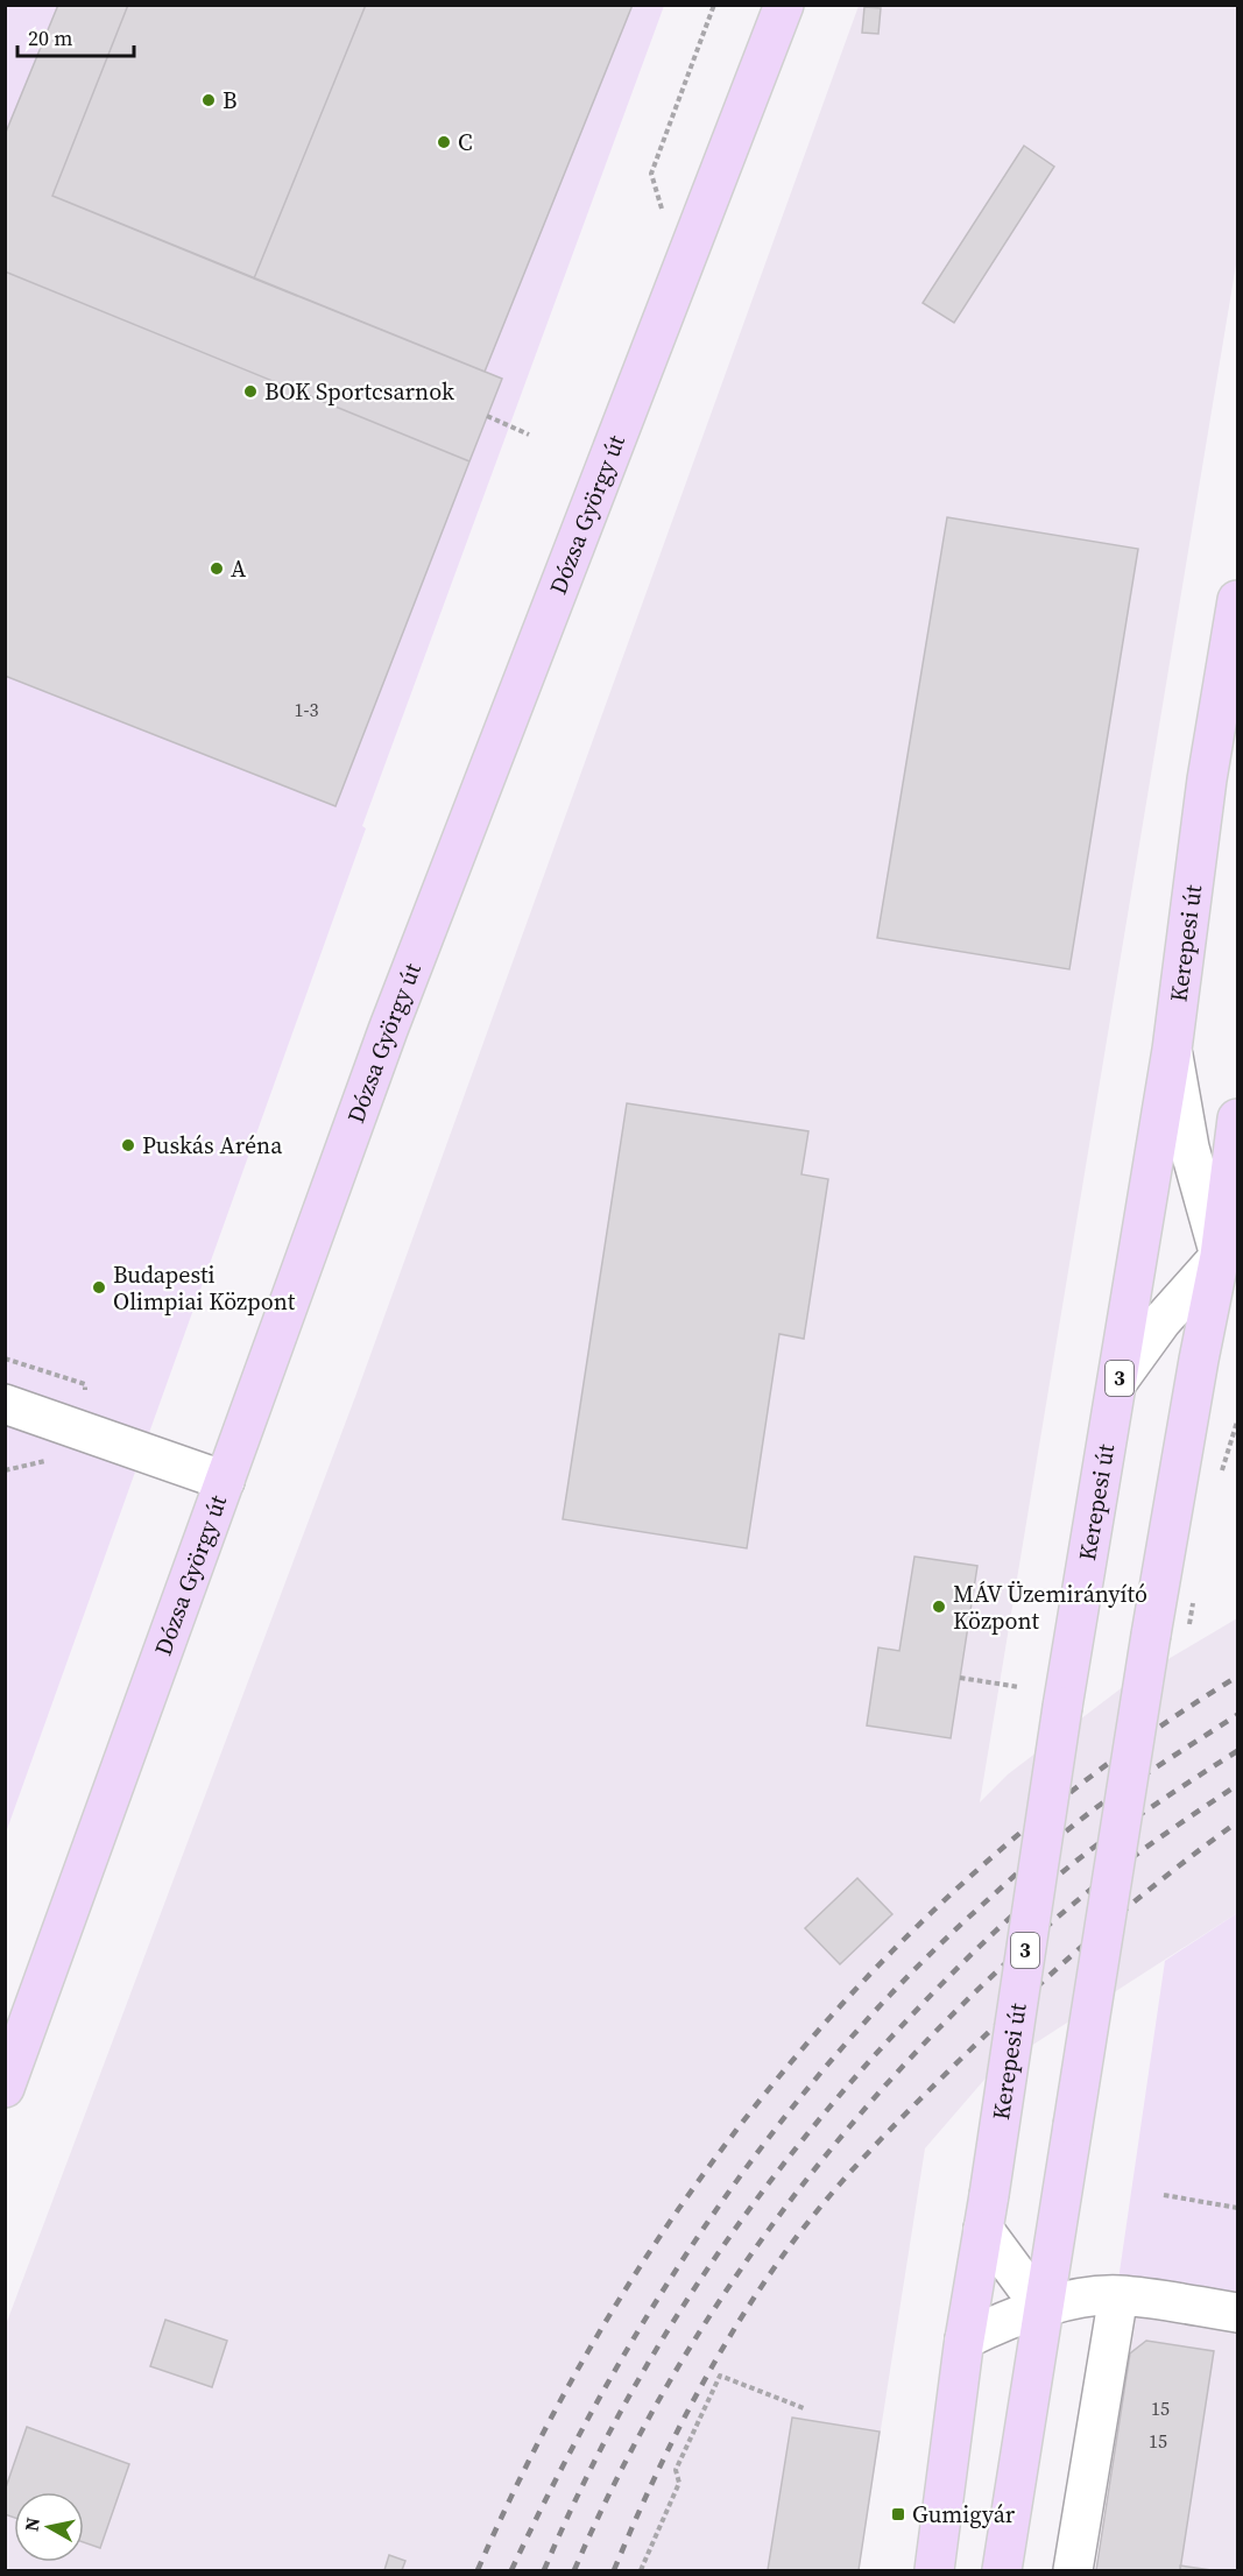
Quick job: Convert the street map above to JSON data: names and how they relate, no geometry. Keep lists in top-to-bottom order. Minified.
{"streets":{"main road":["Dózsa György út","Kerepesi út","3"]},"places":{"other":["B","C","BOK Sportcsarnok","A","Puskás Aréna","Budapesti Olimpiai Központ","MÁV Üzemirányító Központ"],"transit":["Gumigyár"]},"house_numbers":["1-3","15","15"],"scale_bar":"20 m","north":"left"}
